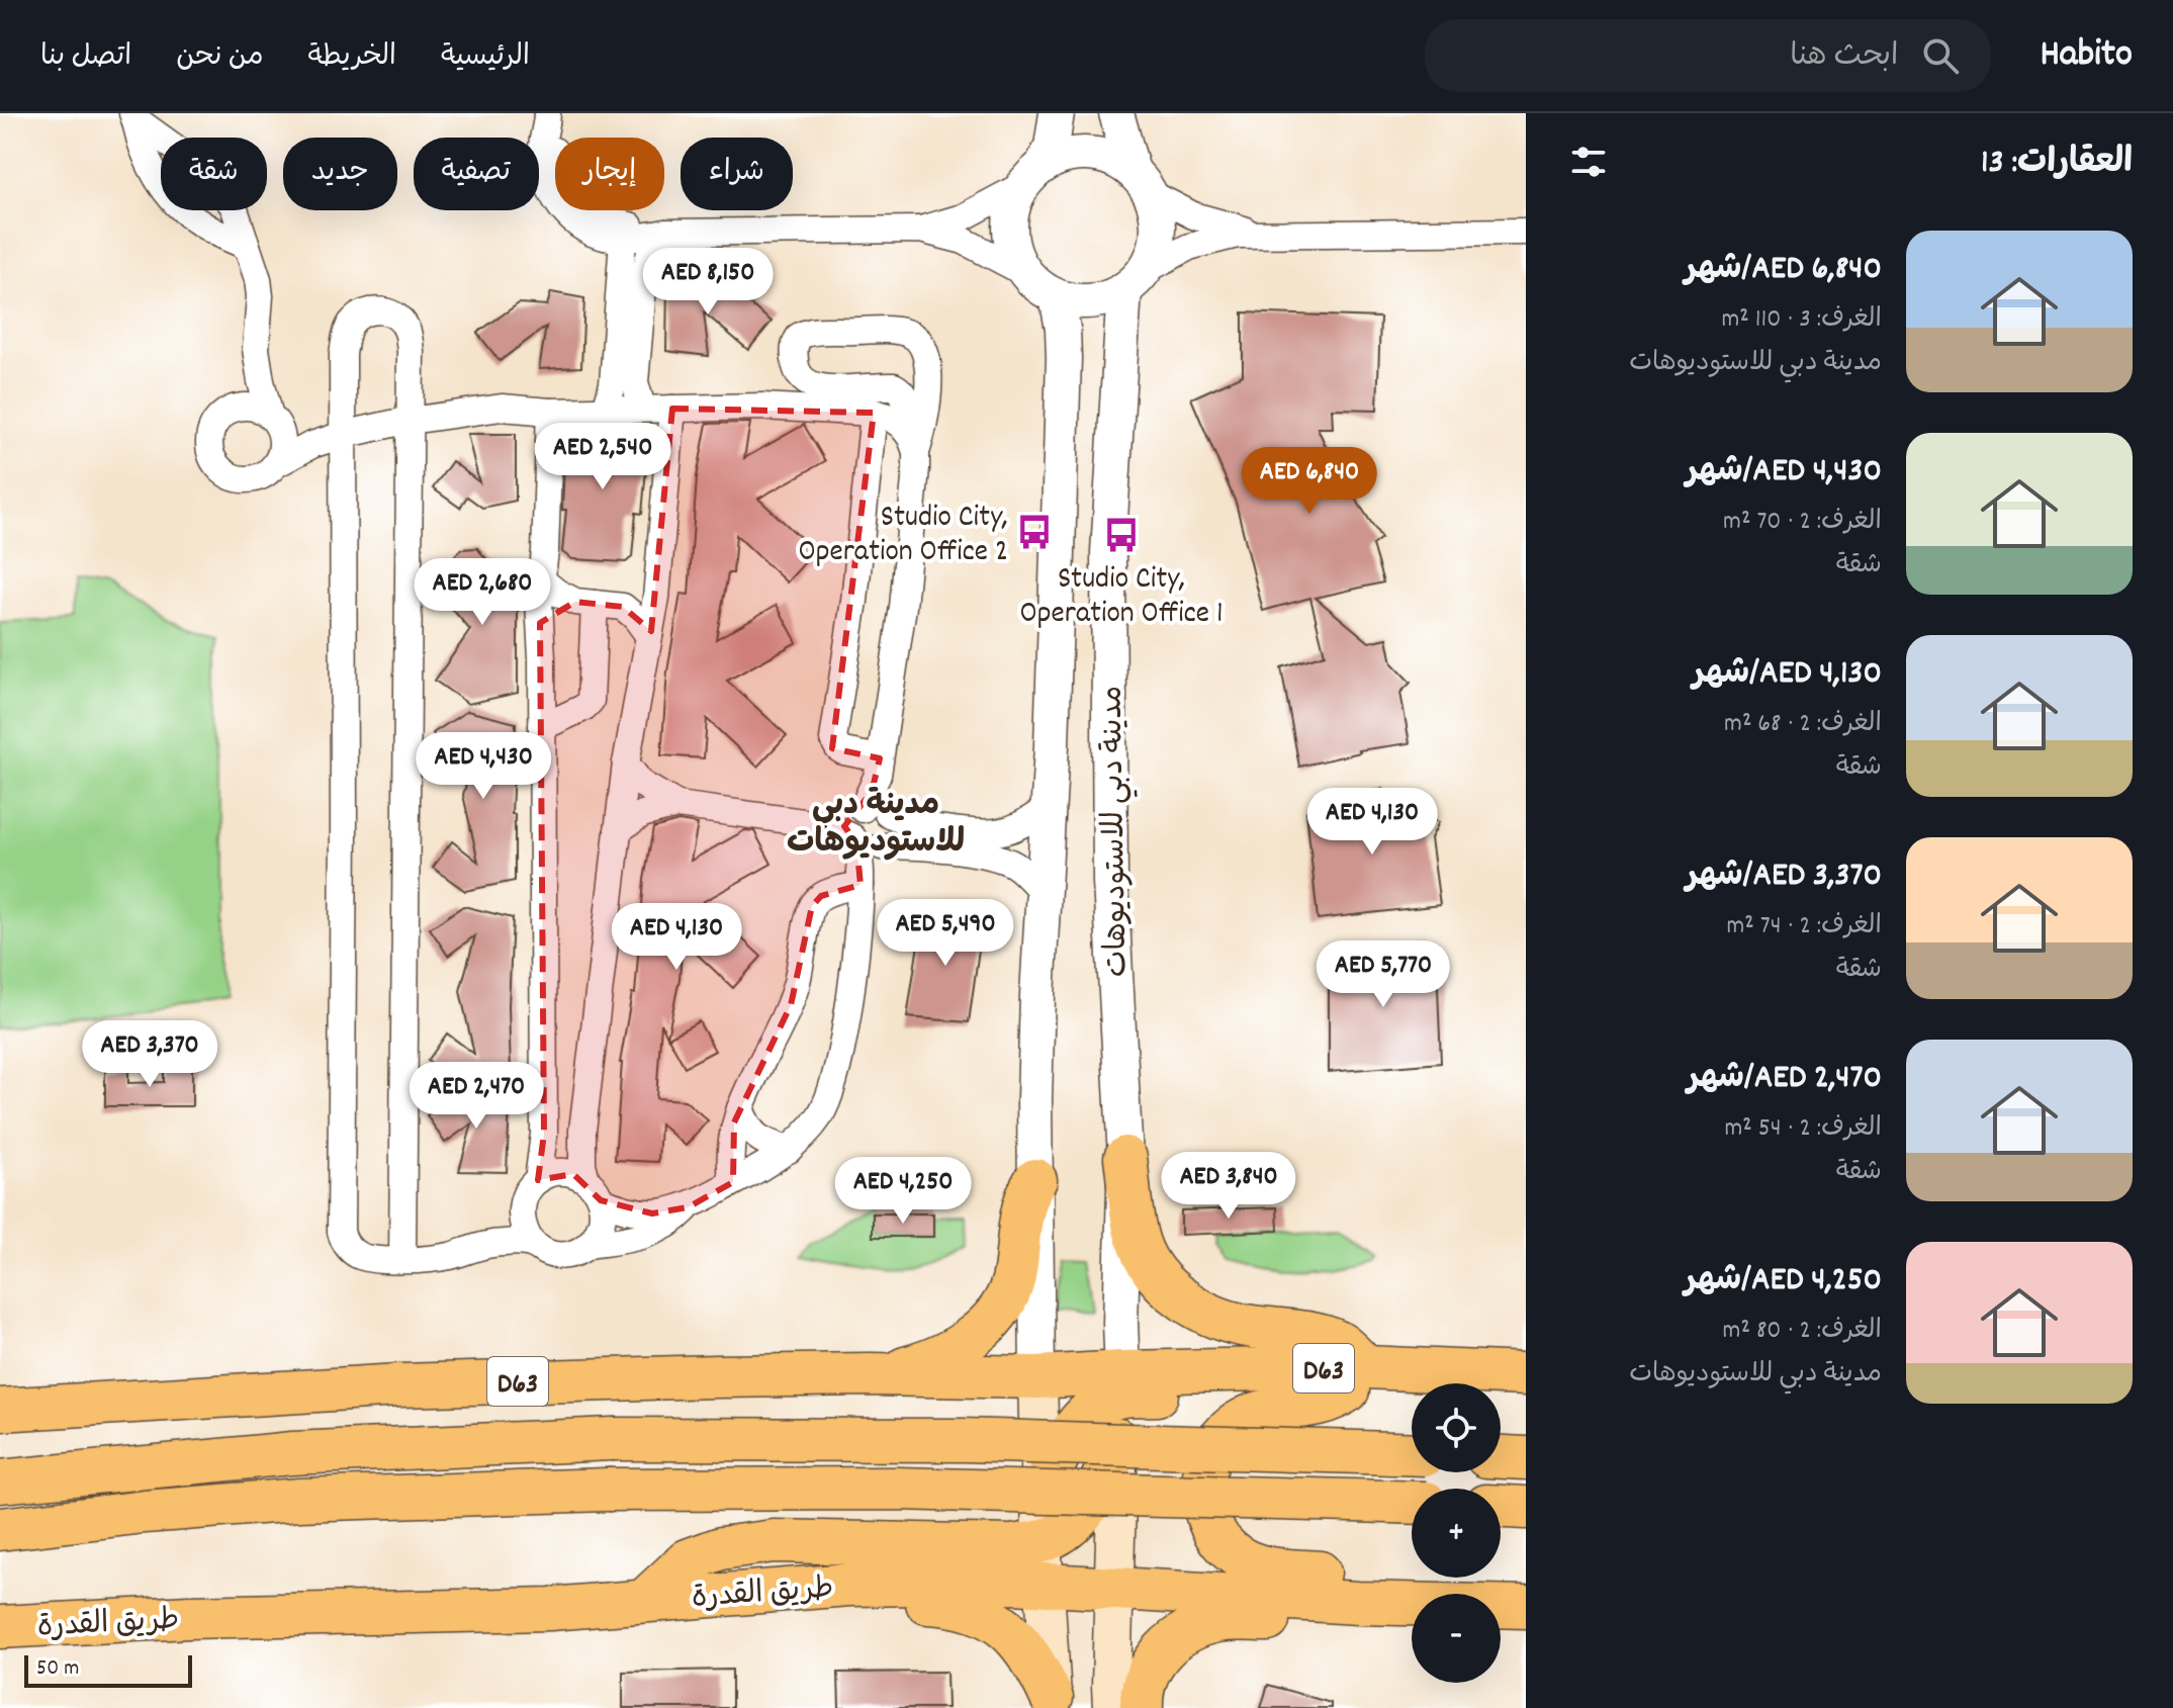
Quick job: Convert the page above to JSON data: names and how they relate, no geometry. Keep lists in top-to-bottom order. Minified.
{"streets":{"main road":["D63","طريق القدرة"],"street":["مدينة دبي للاستوديوهات"]},"crossings":[["مدينة دبي للاستوديوهات","D63"]],"districts":["مدينة دبي للاستوديوهات"],"places":{"bus stop":["Studio City, Operation Office 2","Studio City, Operation Office 1"]},"scale_bar":"50 m","page":{"header":"Habito","search":"ابحث هنا","nav":["الرئيسية","الخريطة","من نحن","اتصل بنا"],"heading":"العقارات: 13","chip":["شراء","إيجار","تصفية","جديد","شقة"],"list":[{"name":"AED 6,840/شهر","note":"الغرف: 3 · 110 m² · مدينة دبي للاستوديوهات"},{"name":"AED 4,430/شهر","note":"الغرف: 2 · 70 m² · شقة"},{"name":"AED 4,130/شهر","note":"الغرف: 2 · 68 m² · شقة"},{"name":"AED 3,370/شهر","note":"الغرف: 2 · 74 m² · شقة"},{"name":"AED 2,470/شهر","note":"الغرف: 2 · 54 m² · شقة"},{"name":"AED 4,250/شهر","note":"الغرف: 2 · 80 m² · مدينة دبي للاستوديوهات"}],"price":["AED 8,150","AED 2,540","AED 6,840","AED 2,680","AED 4,430","AED 4,130","AED 5,490","AED 4,130","AED 5,770","AED 3,370","AED 2,470","AED 3,840","AED 4,250"],"map_buttons":["+","−"],"scale":"50 m"}}
